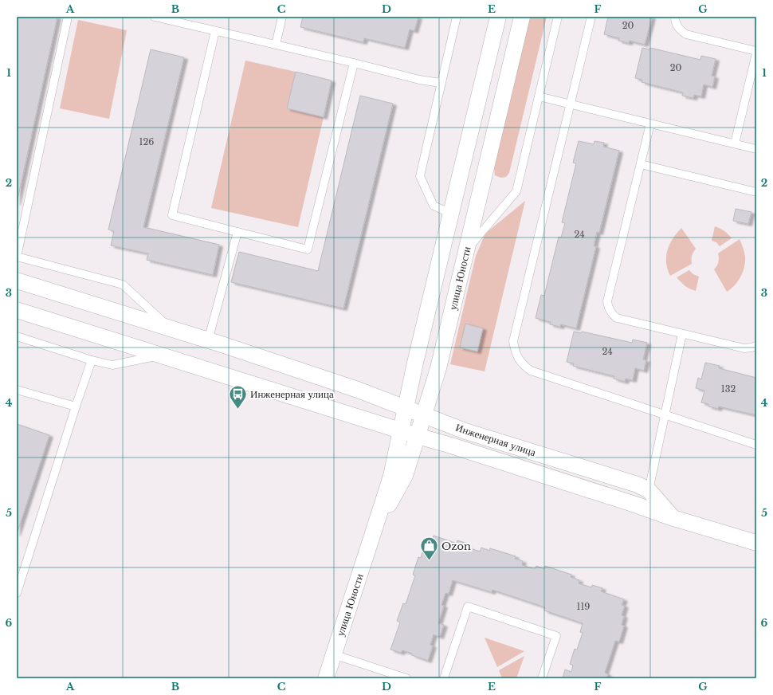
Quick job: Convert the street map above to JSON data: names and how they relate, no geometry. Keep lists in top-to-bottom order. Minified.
{"streets":{"street":["улица Юности","Инженерная улица"]},"crossings":[["улица Юности","Инженерная улица"]],"places":{"bus stop":["Инженерная улица"],"shop":["Ozon"]},"house_numbers":["20","20","126","24","24","132","119"],"grid":{"columns":["A","B","C","D","E","F","G"],"rows":["1","2","3","4","5","6"]}}
